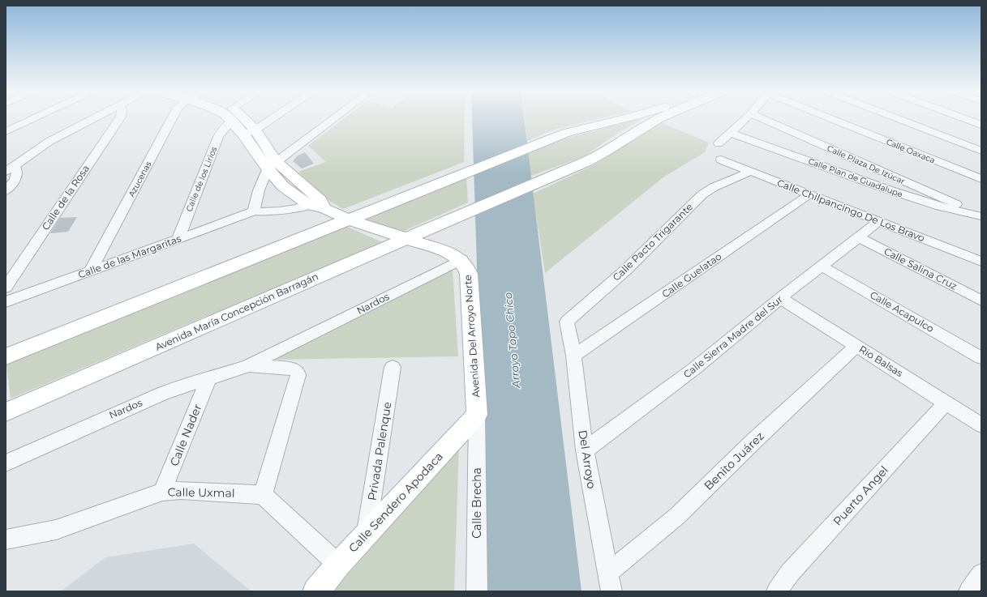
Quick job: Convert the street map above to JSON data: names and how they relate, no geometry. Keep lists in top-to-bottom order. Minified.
{"streets":{"street":["Calle Oaxaca","Calle Plaza De Izúcar","Calle Plan de Guadalupe","Azucenas","Calle de los Lirios","Calle de la Rosa","Calle Chilpancingo De Los Bravo","Calle Pacto Trigarante","Calle de las Margaritas","Calle Salina Cruz","Calle Guelatao","Nardos","Avenida María Concepción Barragán","Calle Acapulco","Avenida Del Arroyo Norte","Calle Sierra Madre del Sur","Rio Balsas","Calle Nader","Privada Palenque","Del Arroyo","Benito Juárez","Calle Uxmal","Puerto Angel","Calle Sendero Apodaca","Calle Brecha"]},"crossings":[["Calle Plaza De Izúcar","Calle Plan de Guadalupe"],["Azucenas","Calle de las Margaritas"],["Calle de los Lirios","Calle de las Margaritas"],["Calle Chilpancingo De Los Bravo","Calle Pacto Trigarante"],["Calle Chilpancingo De Los Bravo","Calle Guelatao"],["Calle Chilpancingo De Los Bravo","Calle Sierra Madre del Sur"],["Calle Pacto Trigarante","Del Arroyo"],["Calle Salina Cruz","Calle Sierra Madre del Sur"],["Calle Guelatao","Del Arroyo"],["Nardos","Avenida Del Arroyo Norte"],["Nardos","Calle Nader"],["Nardos","Calle Uxmal"],["Calle Acapulco","Calle Sierra Madre del Sur"],["Avenida Del Arroyo Norte","Calle Sendero Apodaca"],["Avenida Del Arroyo Norte","Calle Brecha"],["Calle Sierra Madre del Sur","Rio Balsas"],["Calle Sierra Madre del Sur","Del Arroyo"],["Rio Balsas","Benito Juárez"],["Rio Balsas","Puerto Angel"],["Calle Nader","Calle Uxmal"],["Privada Palenque","Calle Sendero Apodaca"],["Del Arroyo","Benito Juárez"],["Calle Sendero Apodaca","Calle Brecha"]],"water":["Arroyo Topo Chico"]}
